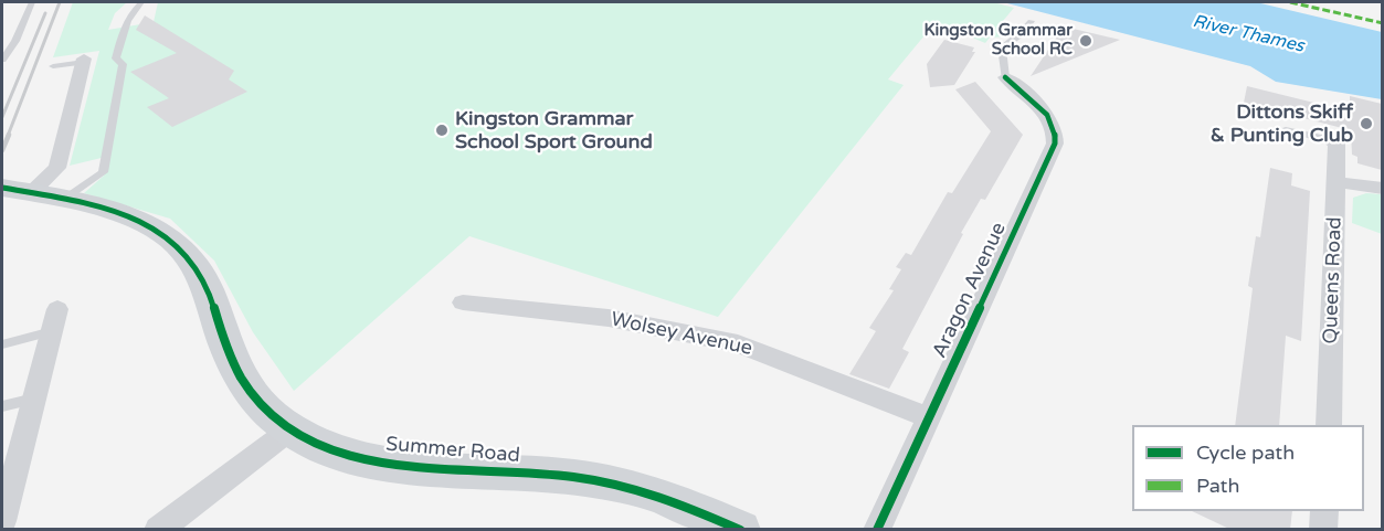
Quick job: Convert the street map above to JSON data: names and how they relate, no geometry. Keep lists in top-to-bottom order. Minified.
{"streets":{"street":["Queens Road","Aragon Avenue","Wolsey Avenue","Summer Road"]},"crossings":[["Aragon Avenue","Wolsey Avenue"]],"water":["River Thames"],"places":["Kingston Grammar School RC","Dittons Skiff & Punting Club","Kingston Grammar School Sport Ground"],"legend":["Cycle path","Path"]}
